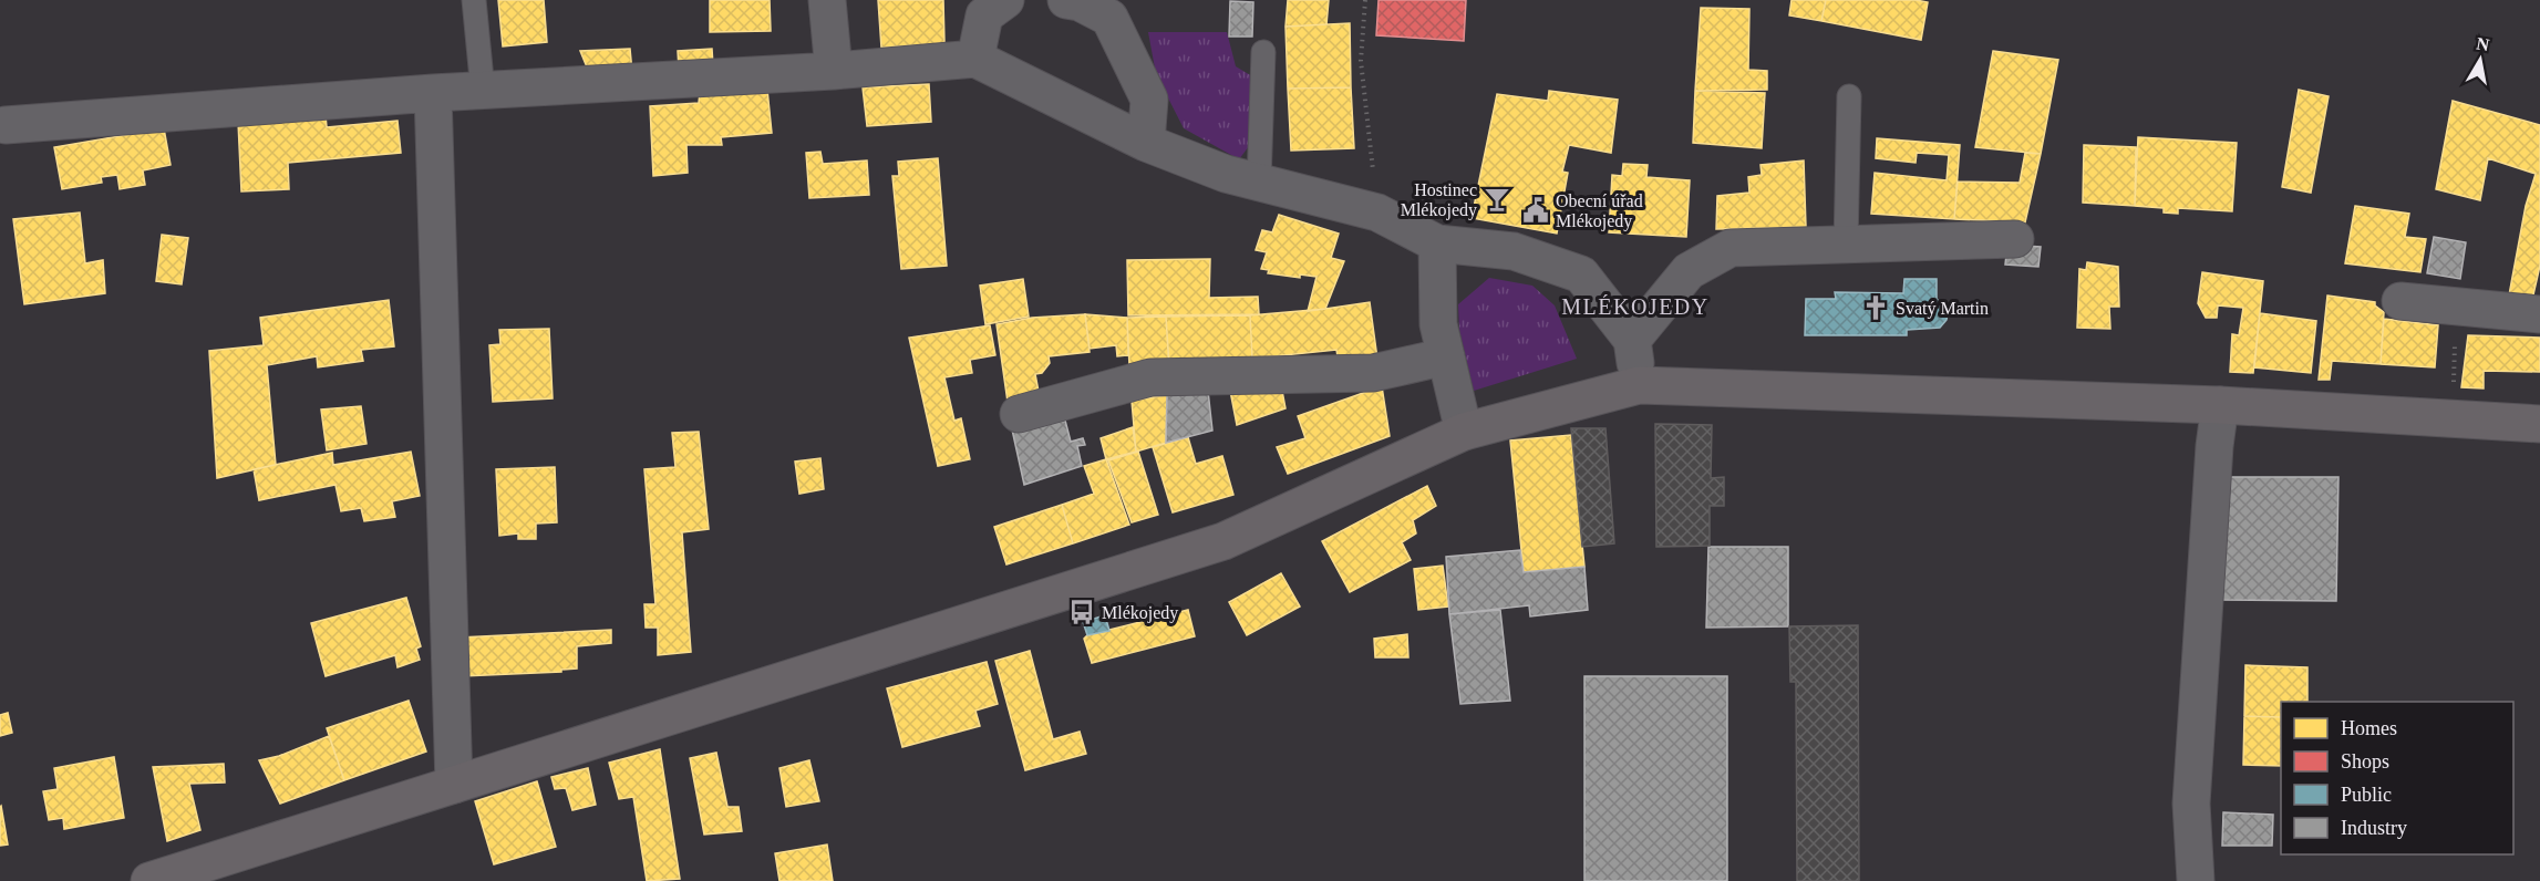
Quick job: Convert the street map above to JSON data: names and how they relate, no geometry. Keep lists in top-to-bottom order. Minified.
{"districts":["MLÉKOJEDY"],"places":{"bar":["Hostinec Mlékojedy"],"public building":["Obecní úřad Mlékojedy"],"church":["Svatý Martin"],"bus stop":["Mlékojedy"]},"legend":["Homes","Shops","Public","Industry"],"north":"top"}
